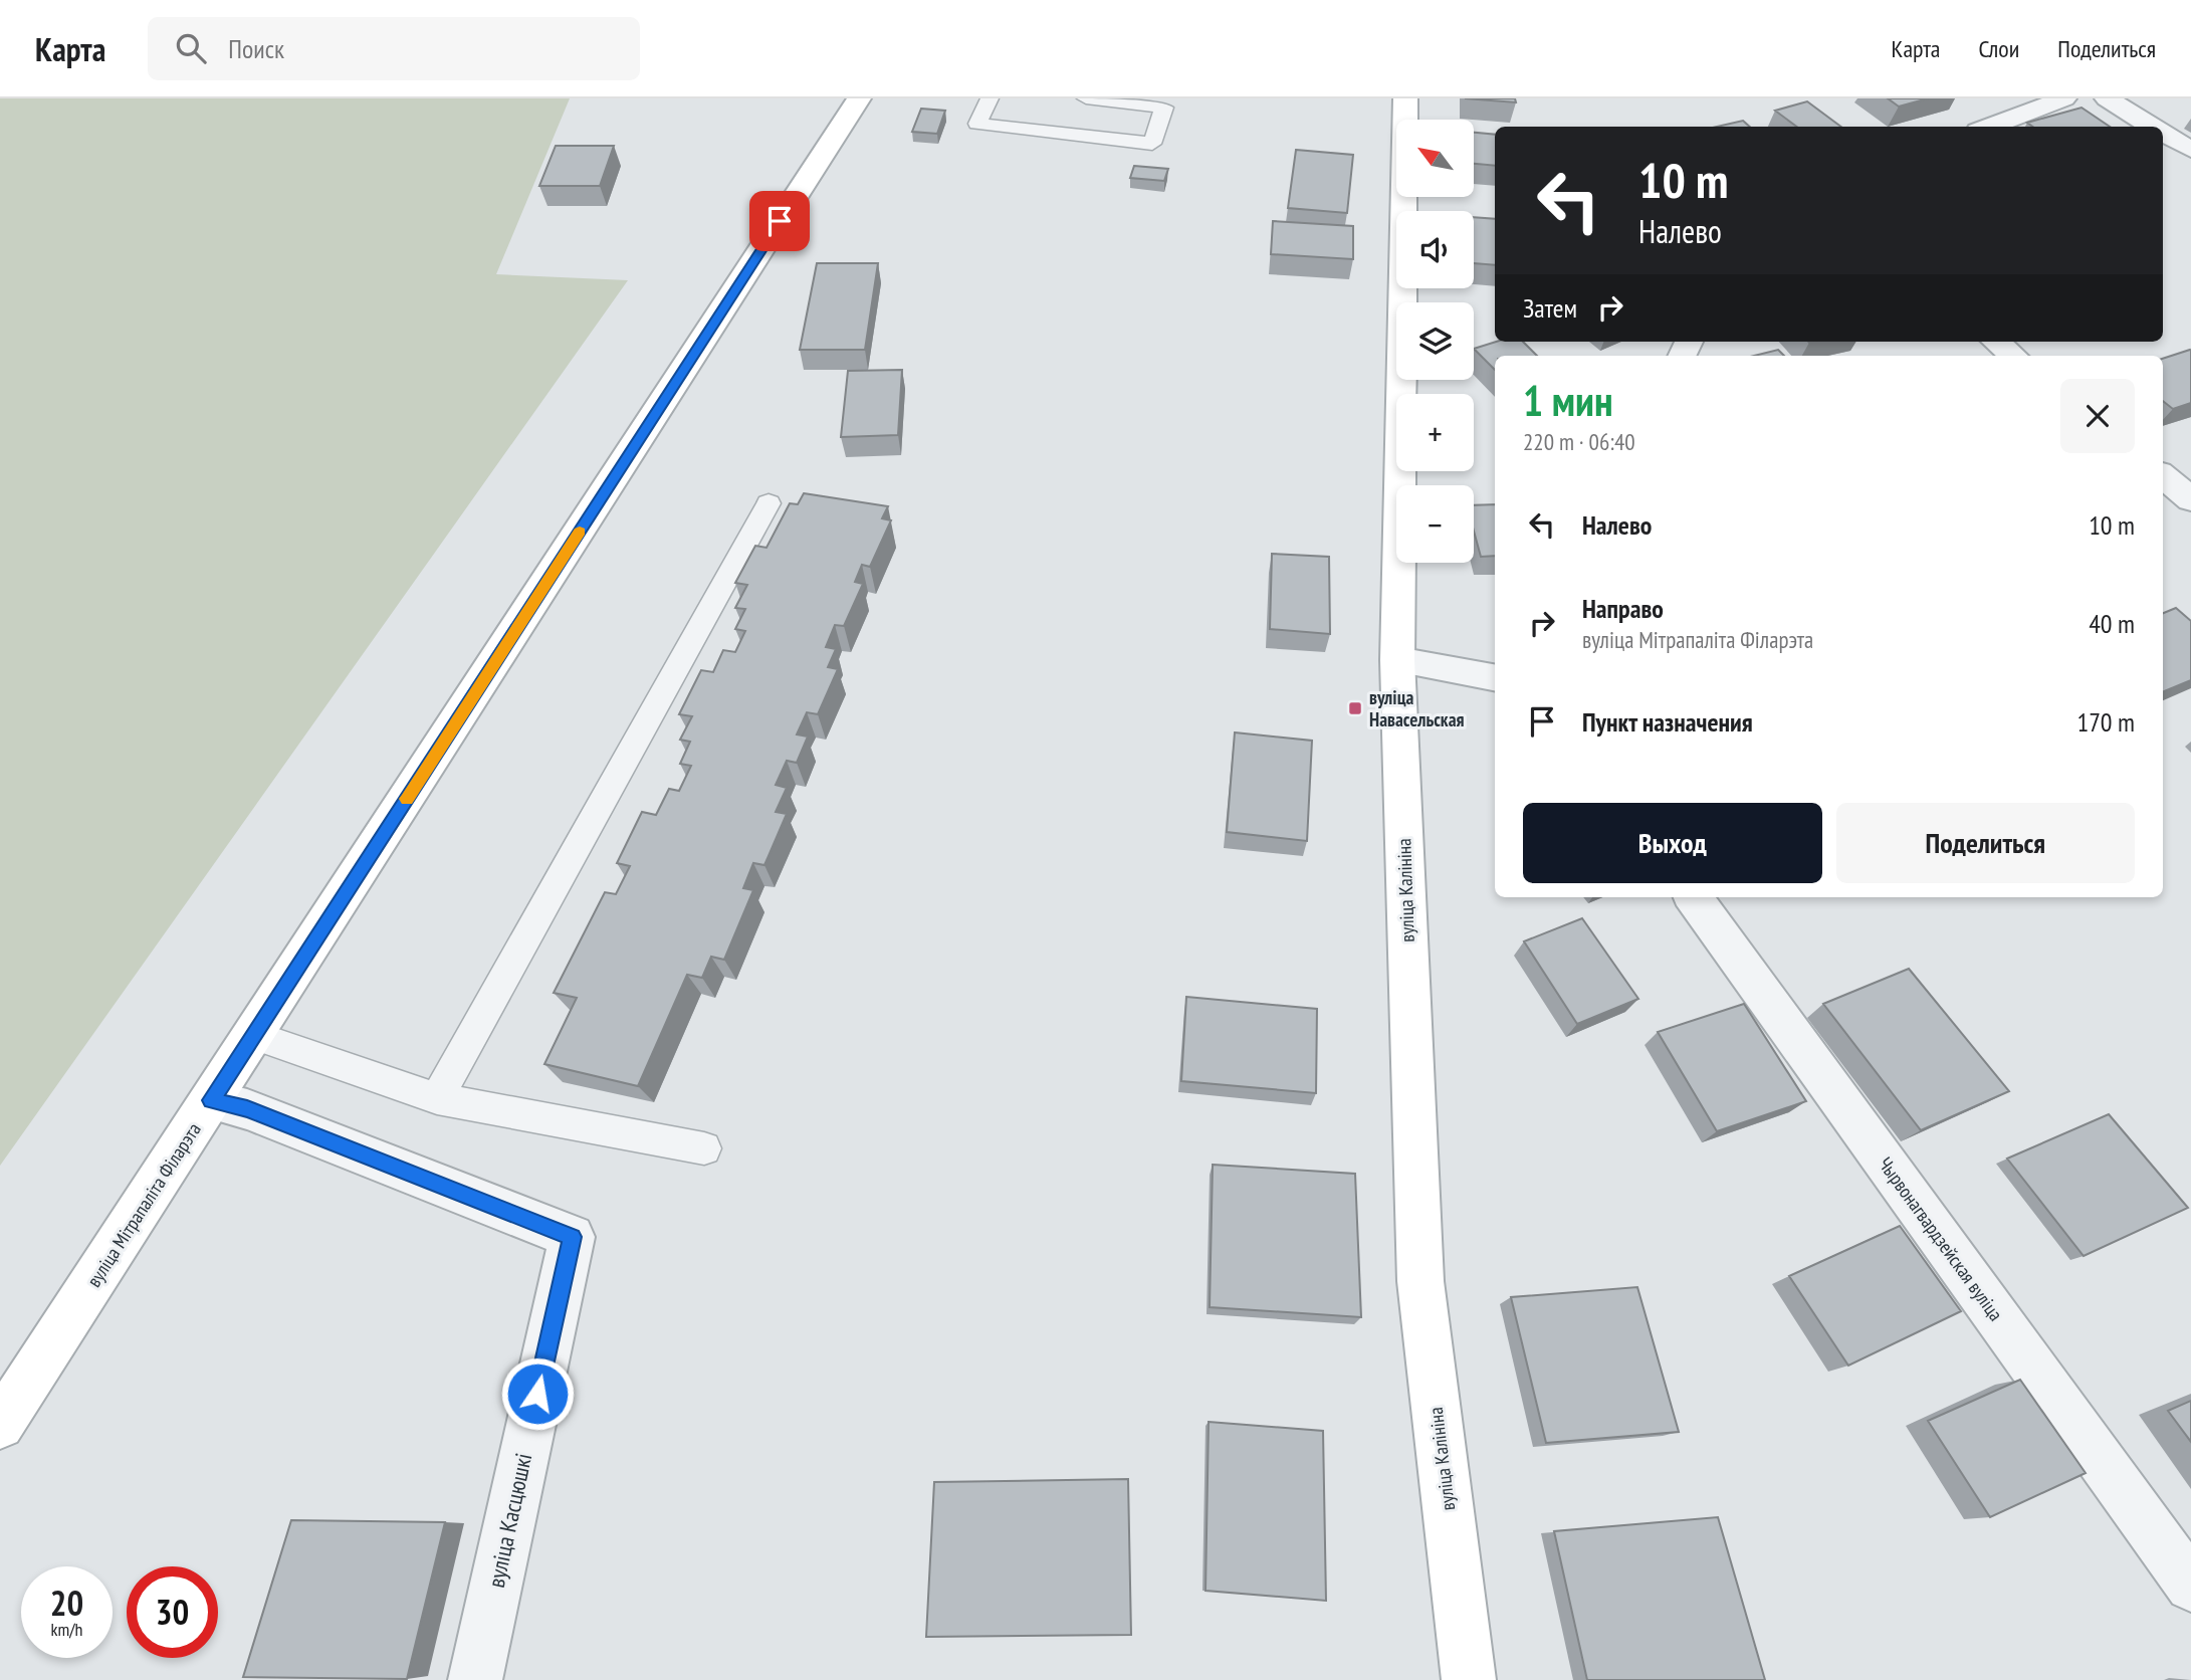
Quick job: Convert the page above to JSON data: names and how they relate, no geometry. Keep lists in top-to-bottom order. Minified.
{"streets":{"main road":["вуліца Калініна","вуліца Мітрапаліта Філарэта"],"street":["Чырвонагвардзейская вуліца","вуліца Касцюшкі"]},"crossings":[["вуліца Мітрапаліта Філарэта","вуліца Касцюшкі"]],"places":{"transit":["вуліца Навасельская"]},"north":"top left","page":{"header":"Карта","search":"Поиск","nav":["Карта","Слои","Поделиться"],"map_buttons":["+","−"],"turn":["10 m","Налево"],"then":"Затем","heading":["1 мин","220 m · 06:40"],"list":[{"name":"Налево","value":"10 m"},{"name":"Направо","note":"вуліца Мітрапаліта Філарэта","value":"40 m"},{"name":"Пункт назначения","value":"170 m"}],"buttons":["Выход","Поделиться"],"speed":"20 km/h","limit":"30"}}
